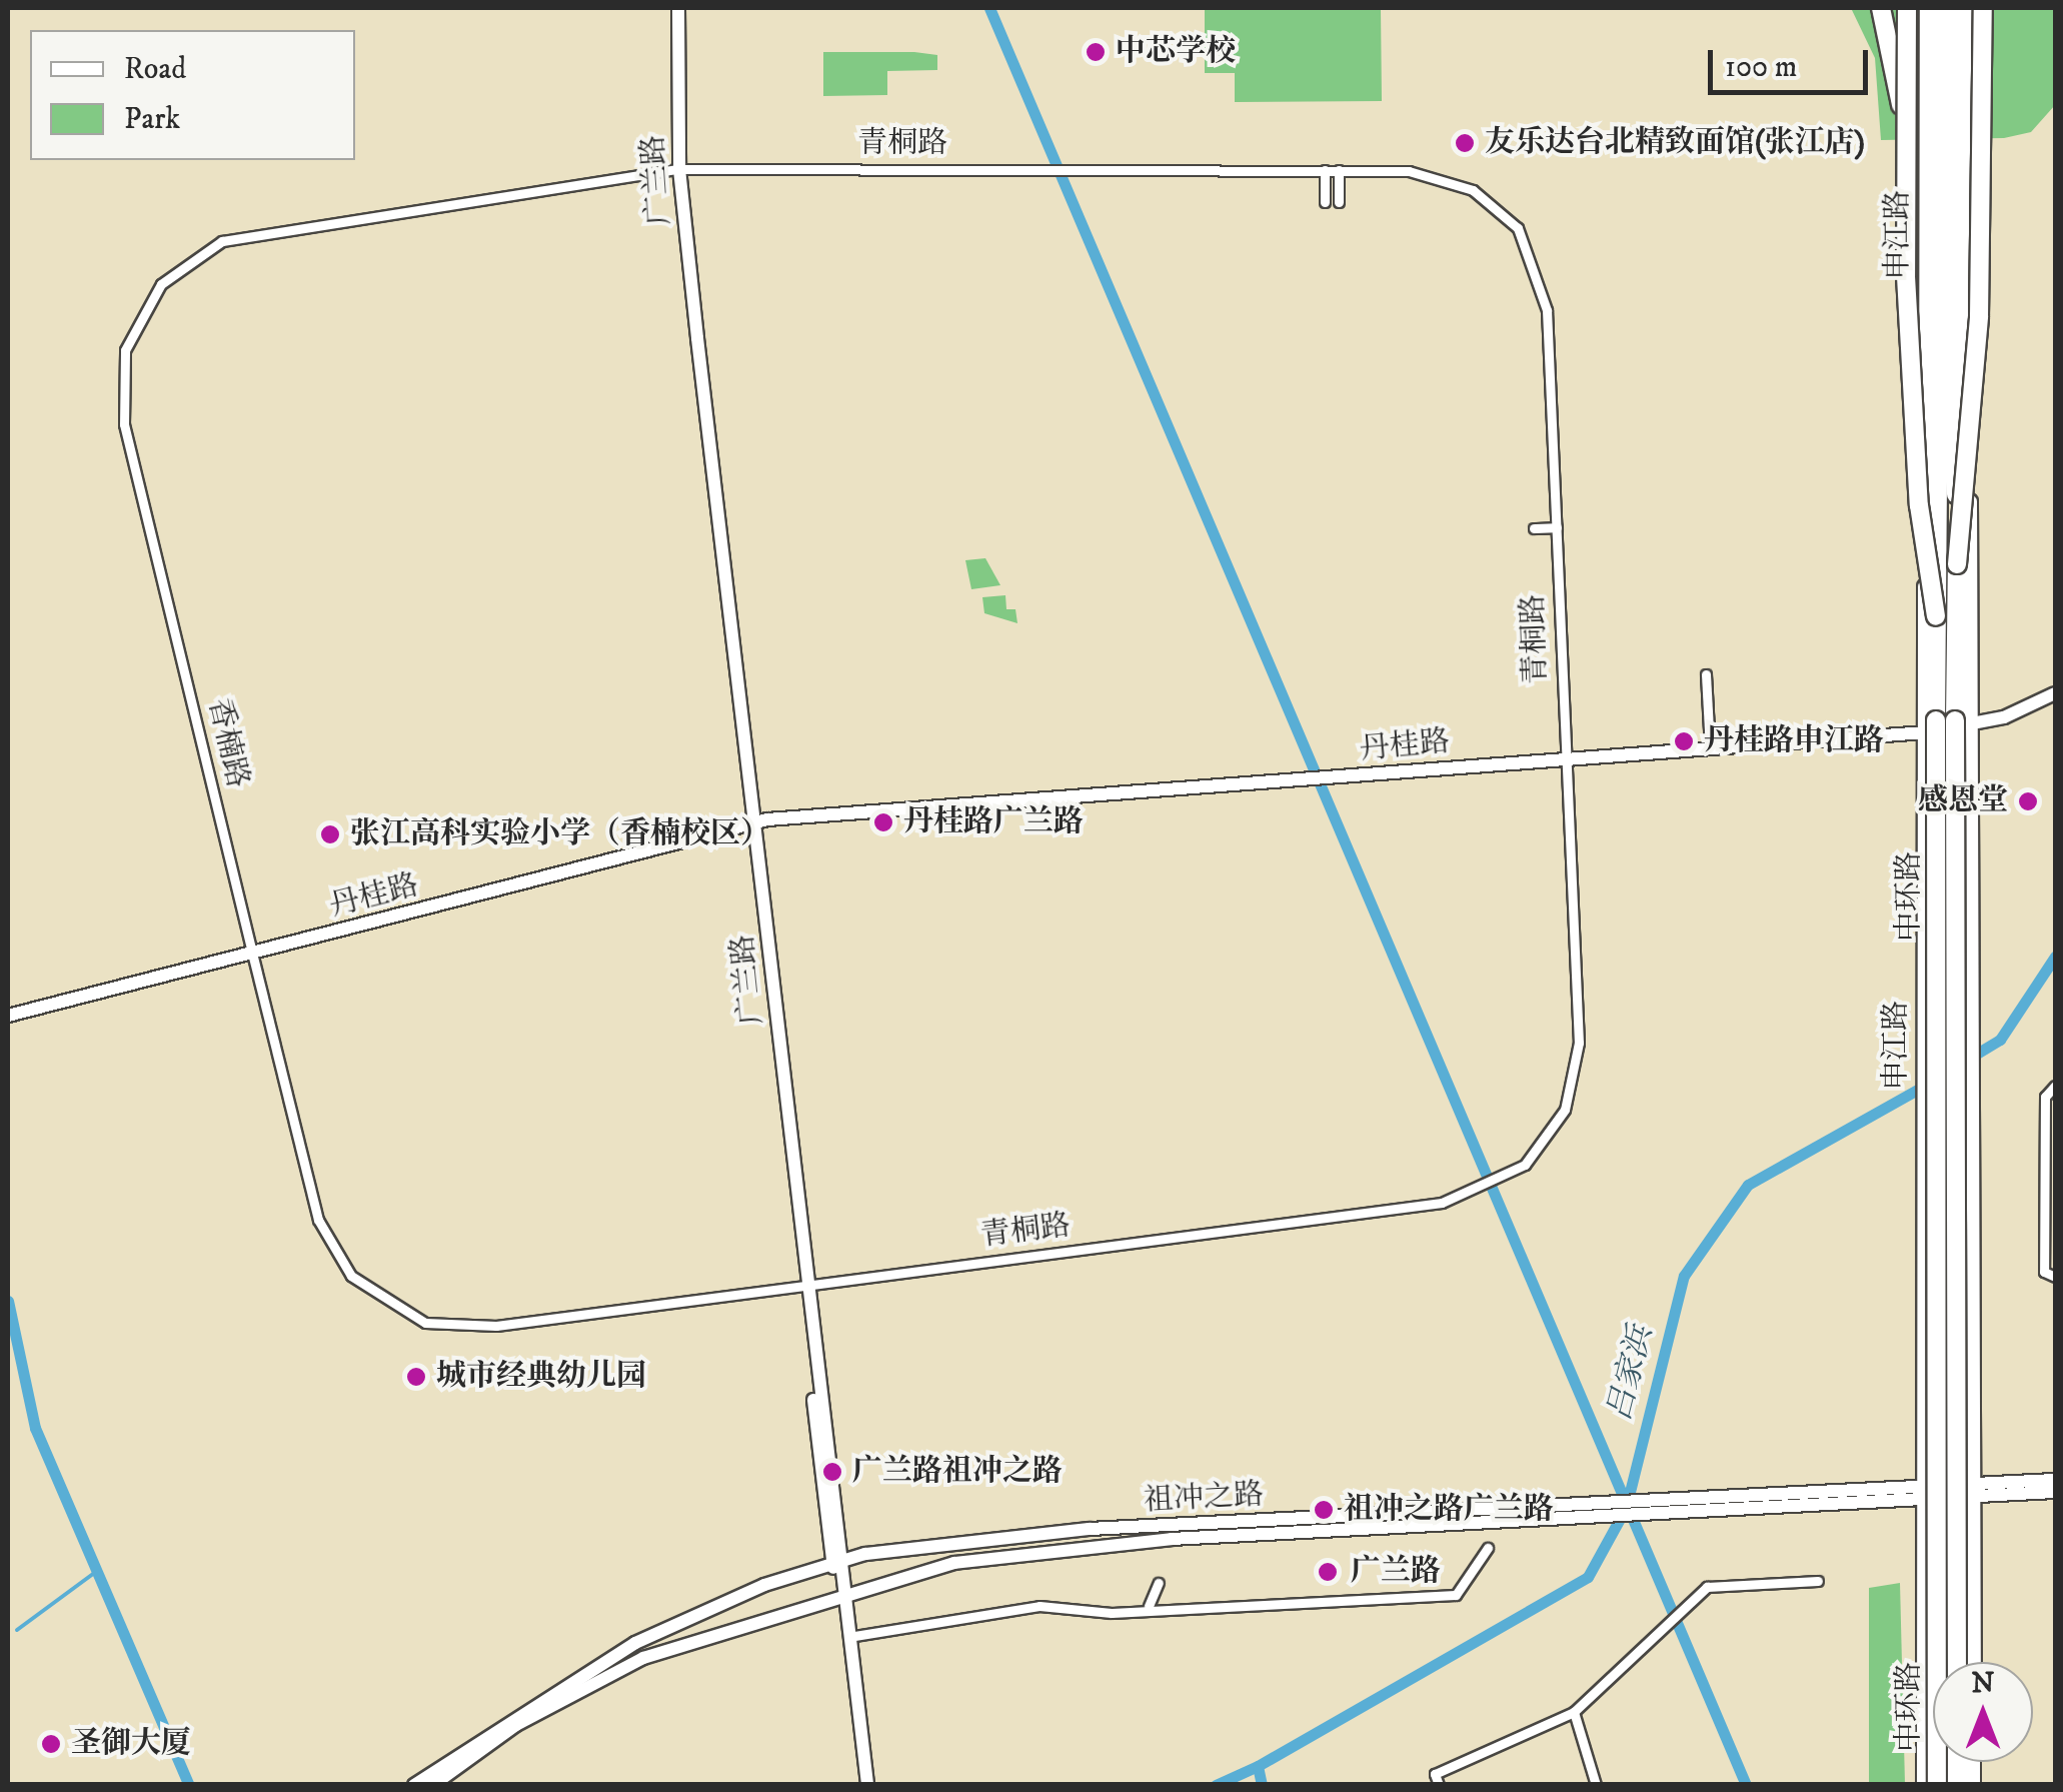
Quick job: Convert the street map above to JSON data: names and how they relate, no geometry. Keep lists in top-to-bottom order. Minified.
{"streets":{"highway":["中环路"],"main road":["申江路"],"street":["青桐路","广兰路","香楠路","丹桂路","祖冲之路"]},"crossings":[["青桐路","广兰路"],["青桐路","香楠路"],["青桐路","丹桂路"],["广兰路","香楠路"],["广兰路","丹桂路"],["广兰路","祖冲之路"],["申江路","丹桂路"],["申江路","中环路"],["申江路","祖冲之路"],["香楠路","丹桂路"],["丹桂路","中环路"]],"water":["吕家浜"],"places":["中芯学校","友乐达台北精致面馆(张江店)","丹桂路申江路","感恩堂","丹桂路广兰路","张江高科实验小学（香楠校区）","城市经典幼儿园","广兰路祖冲之路","祖冲之路广兰路","广兰路","圣御大厦"],"legend":["Road","Park"],"scale_bar":"100 m","north":"top"}
